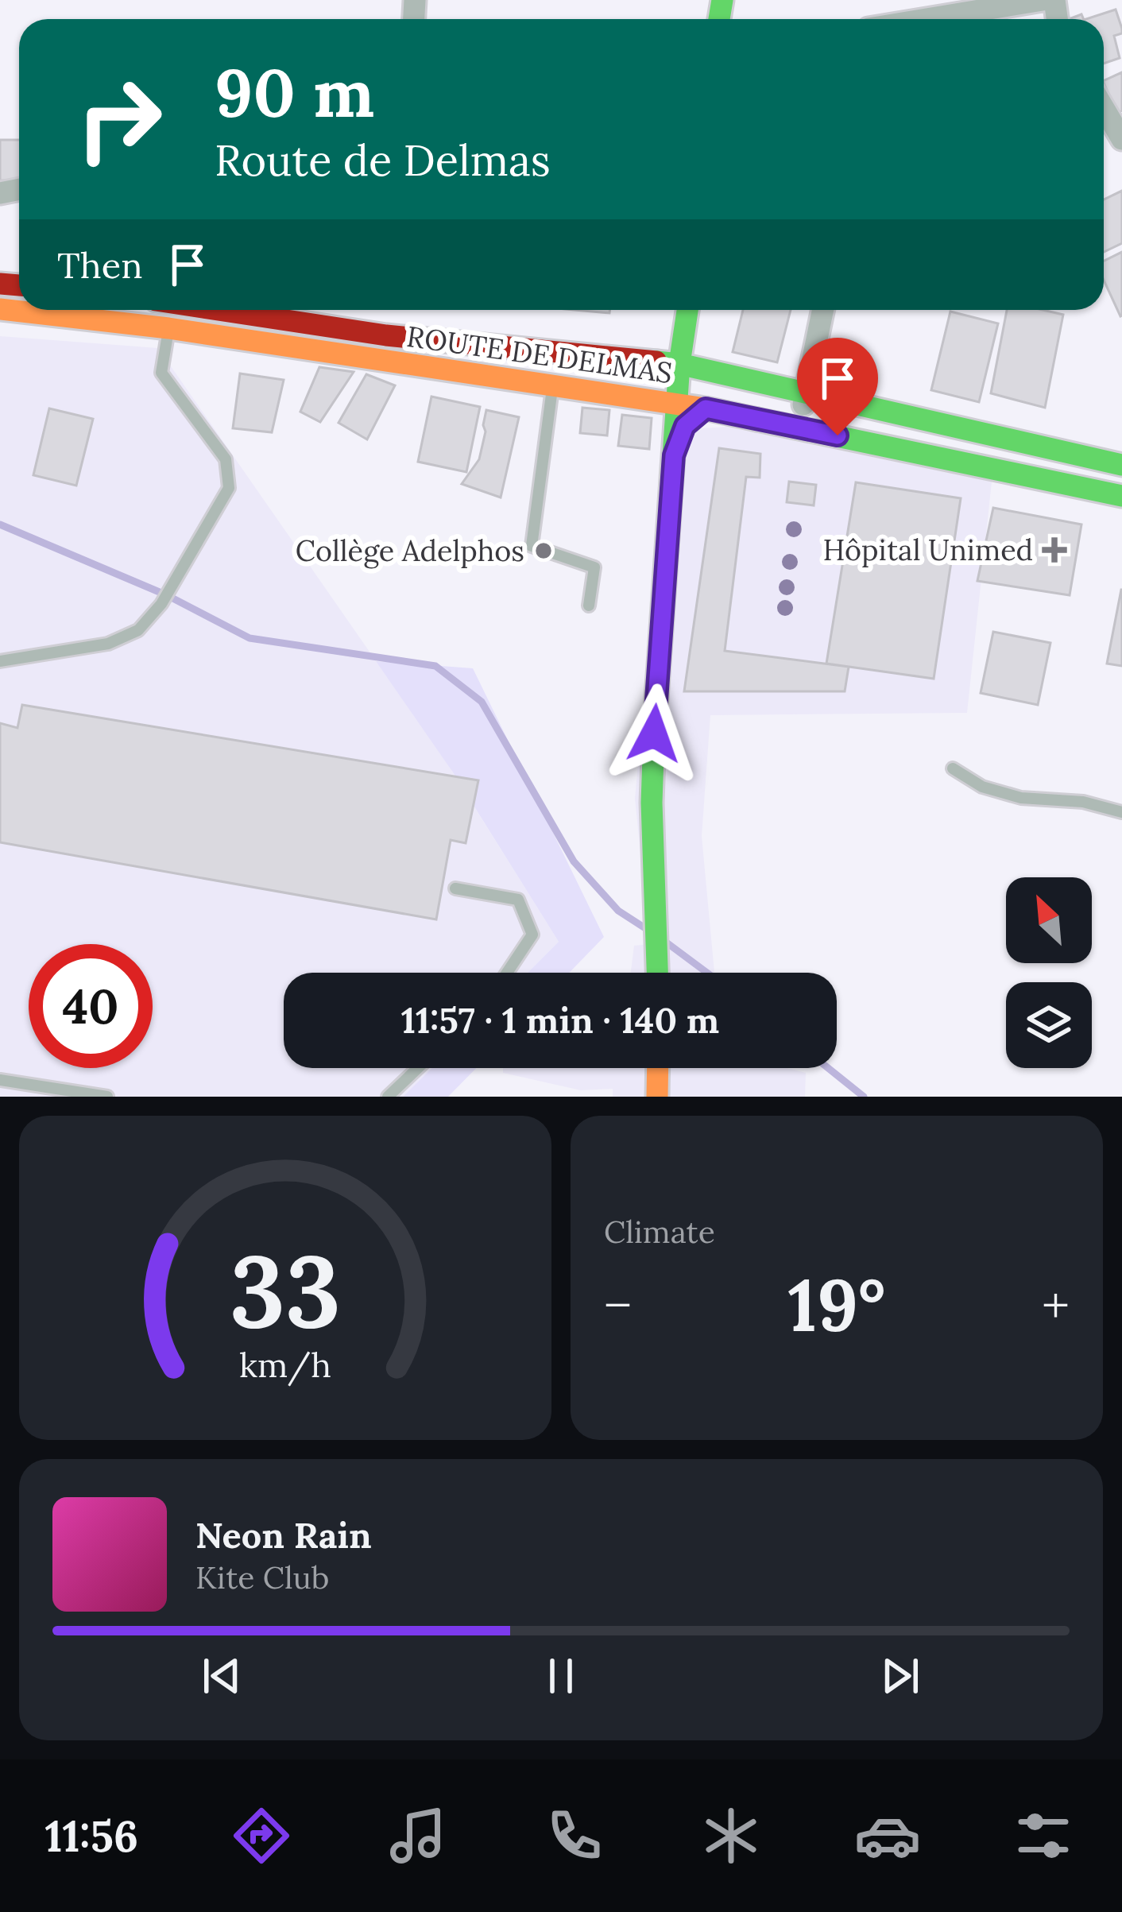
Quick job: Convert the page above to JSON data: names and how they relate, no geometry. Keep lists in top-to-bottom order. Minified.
{"streets":{"main road":["ROUTE DE DELMAS"]},"places":{"health":["Hôpital Unimed"],"other":["Collège Adelphos"]},"north":"top left","page":{"turn":["90 m","Route de Delmas"],"then":"Then","limit":"40","trip":"11:57 · 1 min · 140 m","tile":"Climate","heat":["−","19°","+"],"song":["Neon Rain","Kite Club"],"tabs":"11:56","gauge":["33","km/h"]}}
